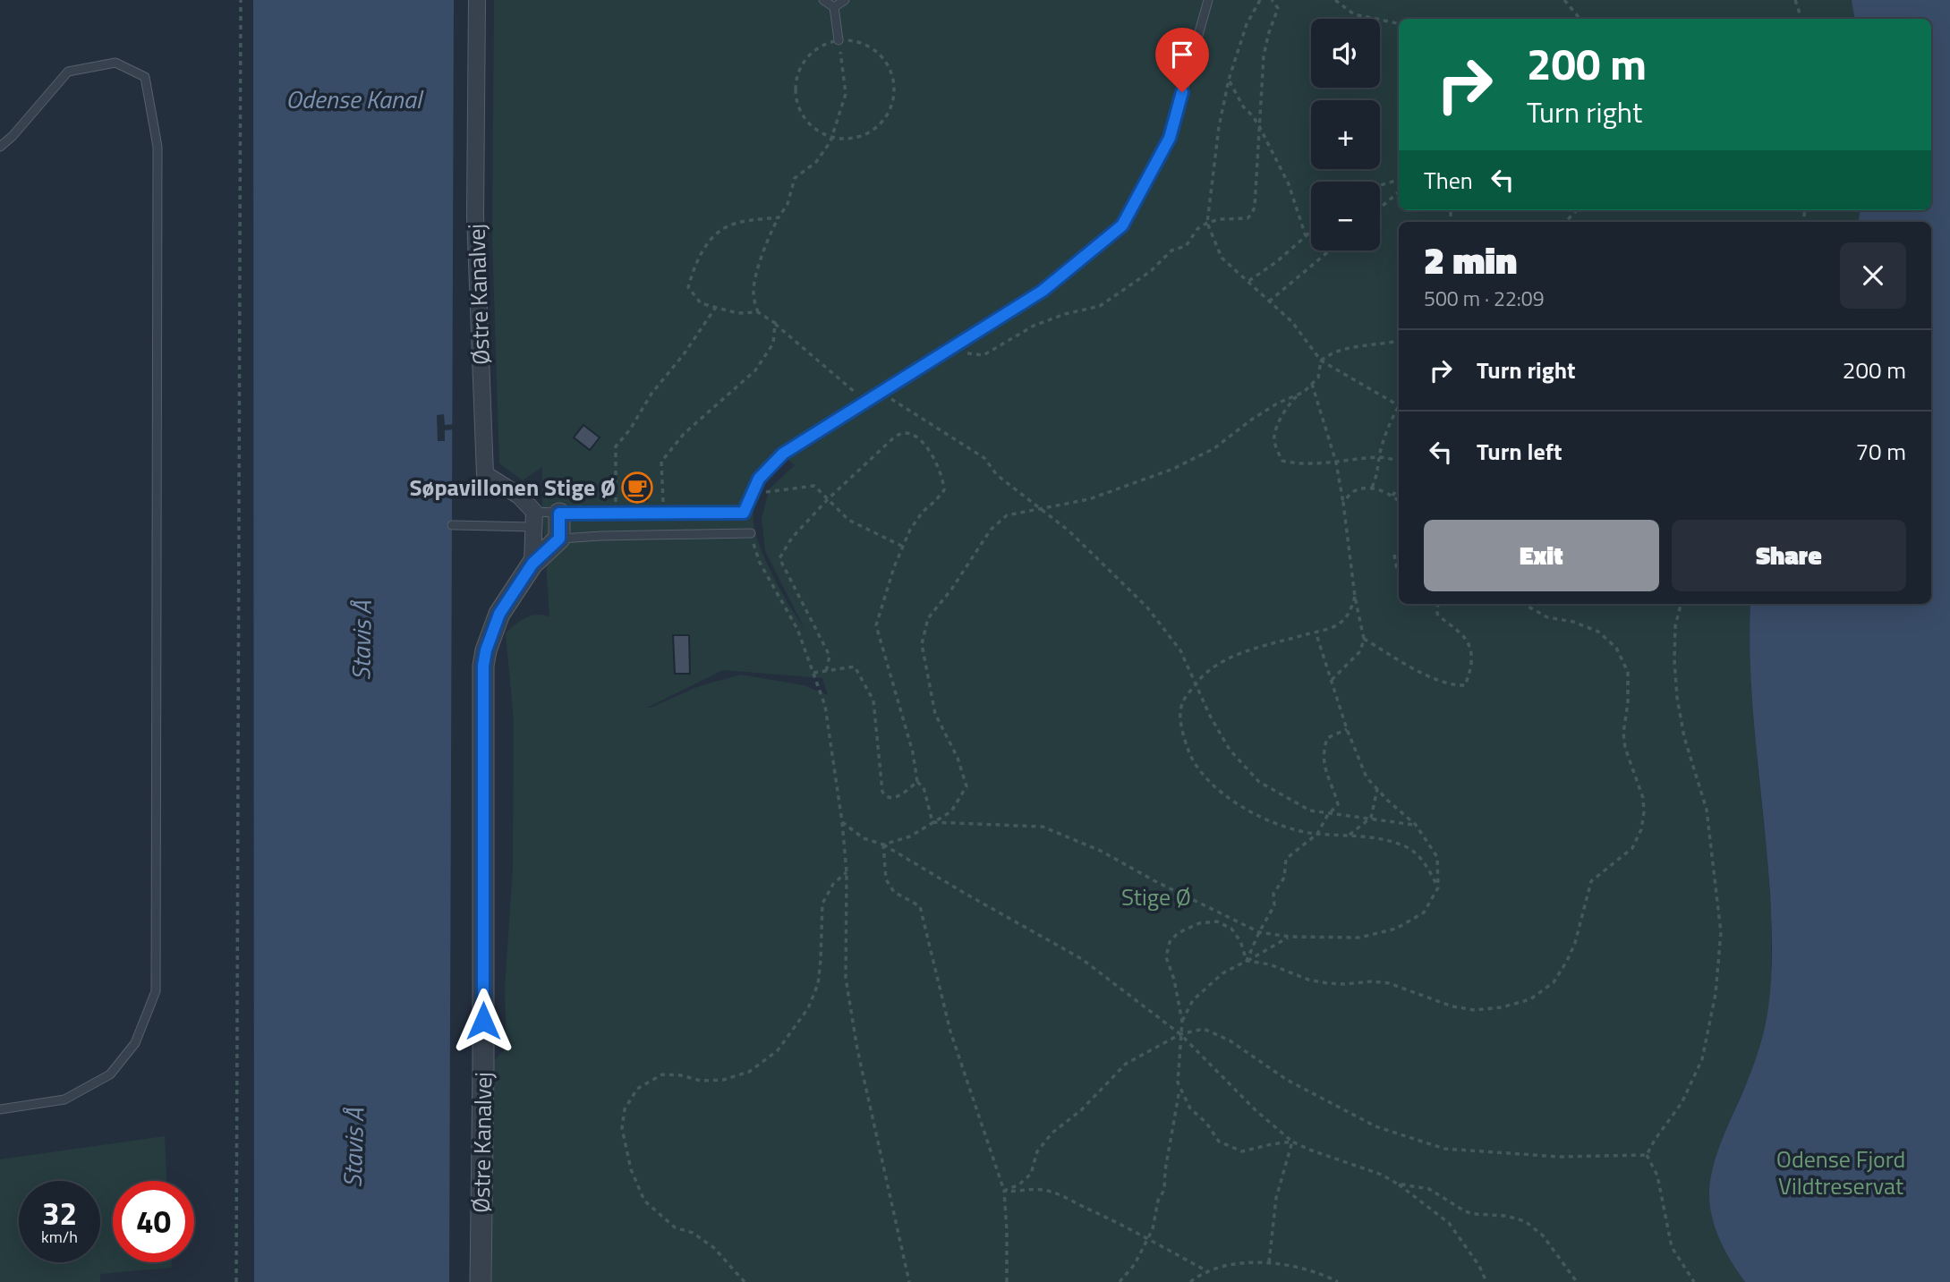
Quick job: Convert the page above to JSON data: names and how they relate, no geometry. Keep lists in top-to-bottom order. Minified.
{"streets":{"street":["Østre Kanalvej"]},"water":["Odense Kanal","Stavis Å"],"parks":["Stige Ø","Odense Fjord Vildtreservat"],"places":{"cafe":["Søpavillonen Stige Ø"]},"page":{"map_buttons":["+","−"],"turn":["200 m","Turn right"],"then":"Then","heading":["2 min","500 m · 22:09"],"list":[{"name":"Turn right","value":"200 m"},{"name":"Turn left","value":"70 m"}],"buttons":["Exit","Share"],"speed":"32 km/h","limit":"40"}}
